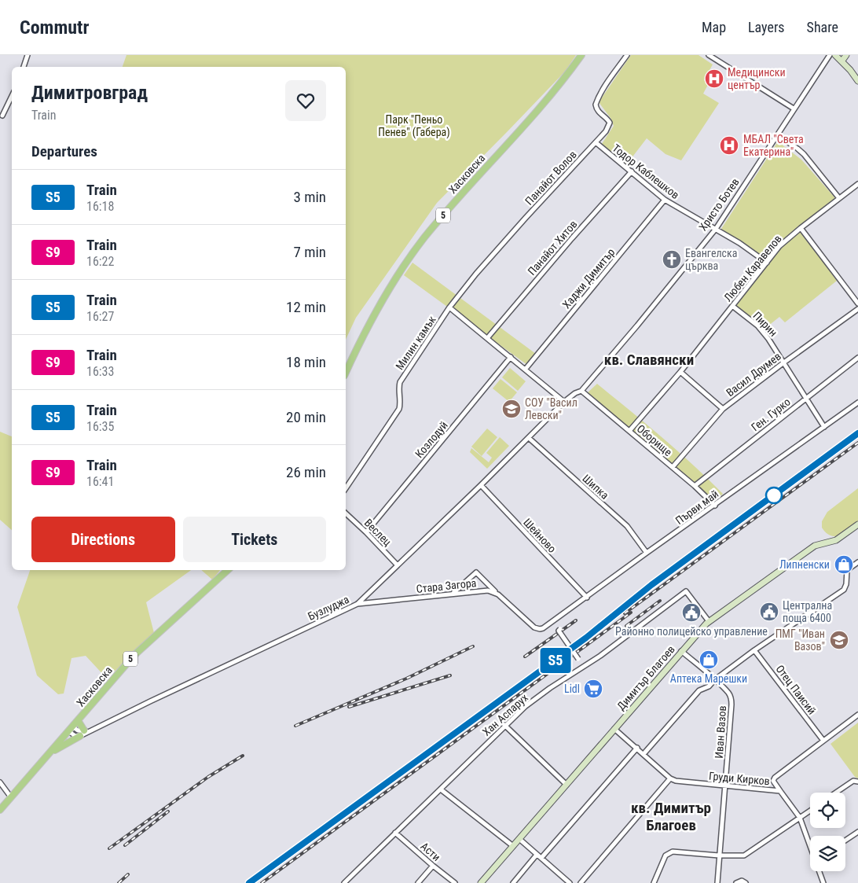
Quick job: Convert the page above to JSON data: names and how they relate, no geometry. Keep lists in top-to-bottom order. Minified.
{"streets":{"main road":["Хасковска","5"],"street":["Тодор Каблешков","Панайот Волов","Христо Ботев","Панайот Хитов","Любен Каравелов","Хаджи Димитър","Пирин","Милин камък","Васил Друмев","Ген. Гурко","Козлодуй","Оборище","Шипка","Първи май","Веслец","Шейново","Стара Загора","Бузлуджа","Димитър Благоев","Отец Паисий","Хан Аспарух","Иван Вазов","Груди Кирков","Асти"]},"crossings":[["Тодор Каблешков","Панайот Волов"],["Тодор Каблешков","Христо Ботев"],["Тодор Каблешков","Панайот Хитов"],["Тодор Каблешков","Любен Каравелов"],["Тодор Каблешков","Хаджи Димитър"],["Панайот Волов","Милин камък"],["Христо Ботев","Оборище"],["Христо Ботев","Шипка"],["Христо Ботев","Бузлуджа"],["Любен Каравелов","Пирин"],["Любен Каравелов","Оборище"],["Пирин","Васил Друмев"],["Пирин","Ген. Гурко"],["Пирин","Първи май"],["Васил Друмев","Оборище"],["Ген. Гурко","Оборище"],["Козлодуй","Веслец"],["Оборище","Първи май"],["Шипка","Първи май"],["Шипка","Бузлуджа"],["Първи май","Шейново"],["Първи май","Стара Загора"],["Веслец","Бузлуджа"],["Шейново","Бузлуджа"],["Стара Загора","Бузлуджа"],["Димитър Благоев","Хан Аспарух"],["Димитър Благоев","Иван Вазов"],["Хан Аспарух","Асти"],["Иван Вазов","Груди Кирков"]],"districts":["кв. Славянски","кв. Димитър Благоев"],"parks":["Парк \"Пеньо Пенев\" (Габера)"],"places":{"hospital":["Медицински център","МБАЛ \"Света Екатерина\""],"church":["Евангелска църква"],"school or university":["СОУ \"Васил Левски\"","ПМГ \"Иван Вазов\""],"shop":["Липненски","Аптека Марешки"],"public building":["Централна поща 6400","Районно полицейско управление"],"supermarket":["Lidl"]},"page":{"header":"Commutr","nav":["Map","Layers","Share"],"on_map":"S5","heading":[["Димитровград","Train"],"Departures"],"list":[{"mark":"S5","name":"Train","note":"16:18","value":"3 min"},{"mark":"S9","name":"Train","note":"16:22","value":"7 min"},{"mark":"S5","name":"Train","note":"16:27","value":"12 min"},{"mark":"S9","name":"Train","note":"16:33","value":"18 min"},{"mark":"S5","name":"Train","note":"16:35","value":"20 min"},{"mark":"S9","name":"Train","note":"16:41","value":"26 min"}],"buttons":["Directions","Tickets"]}}
